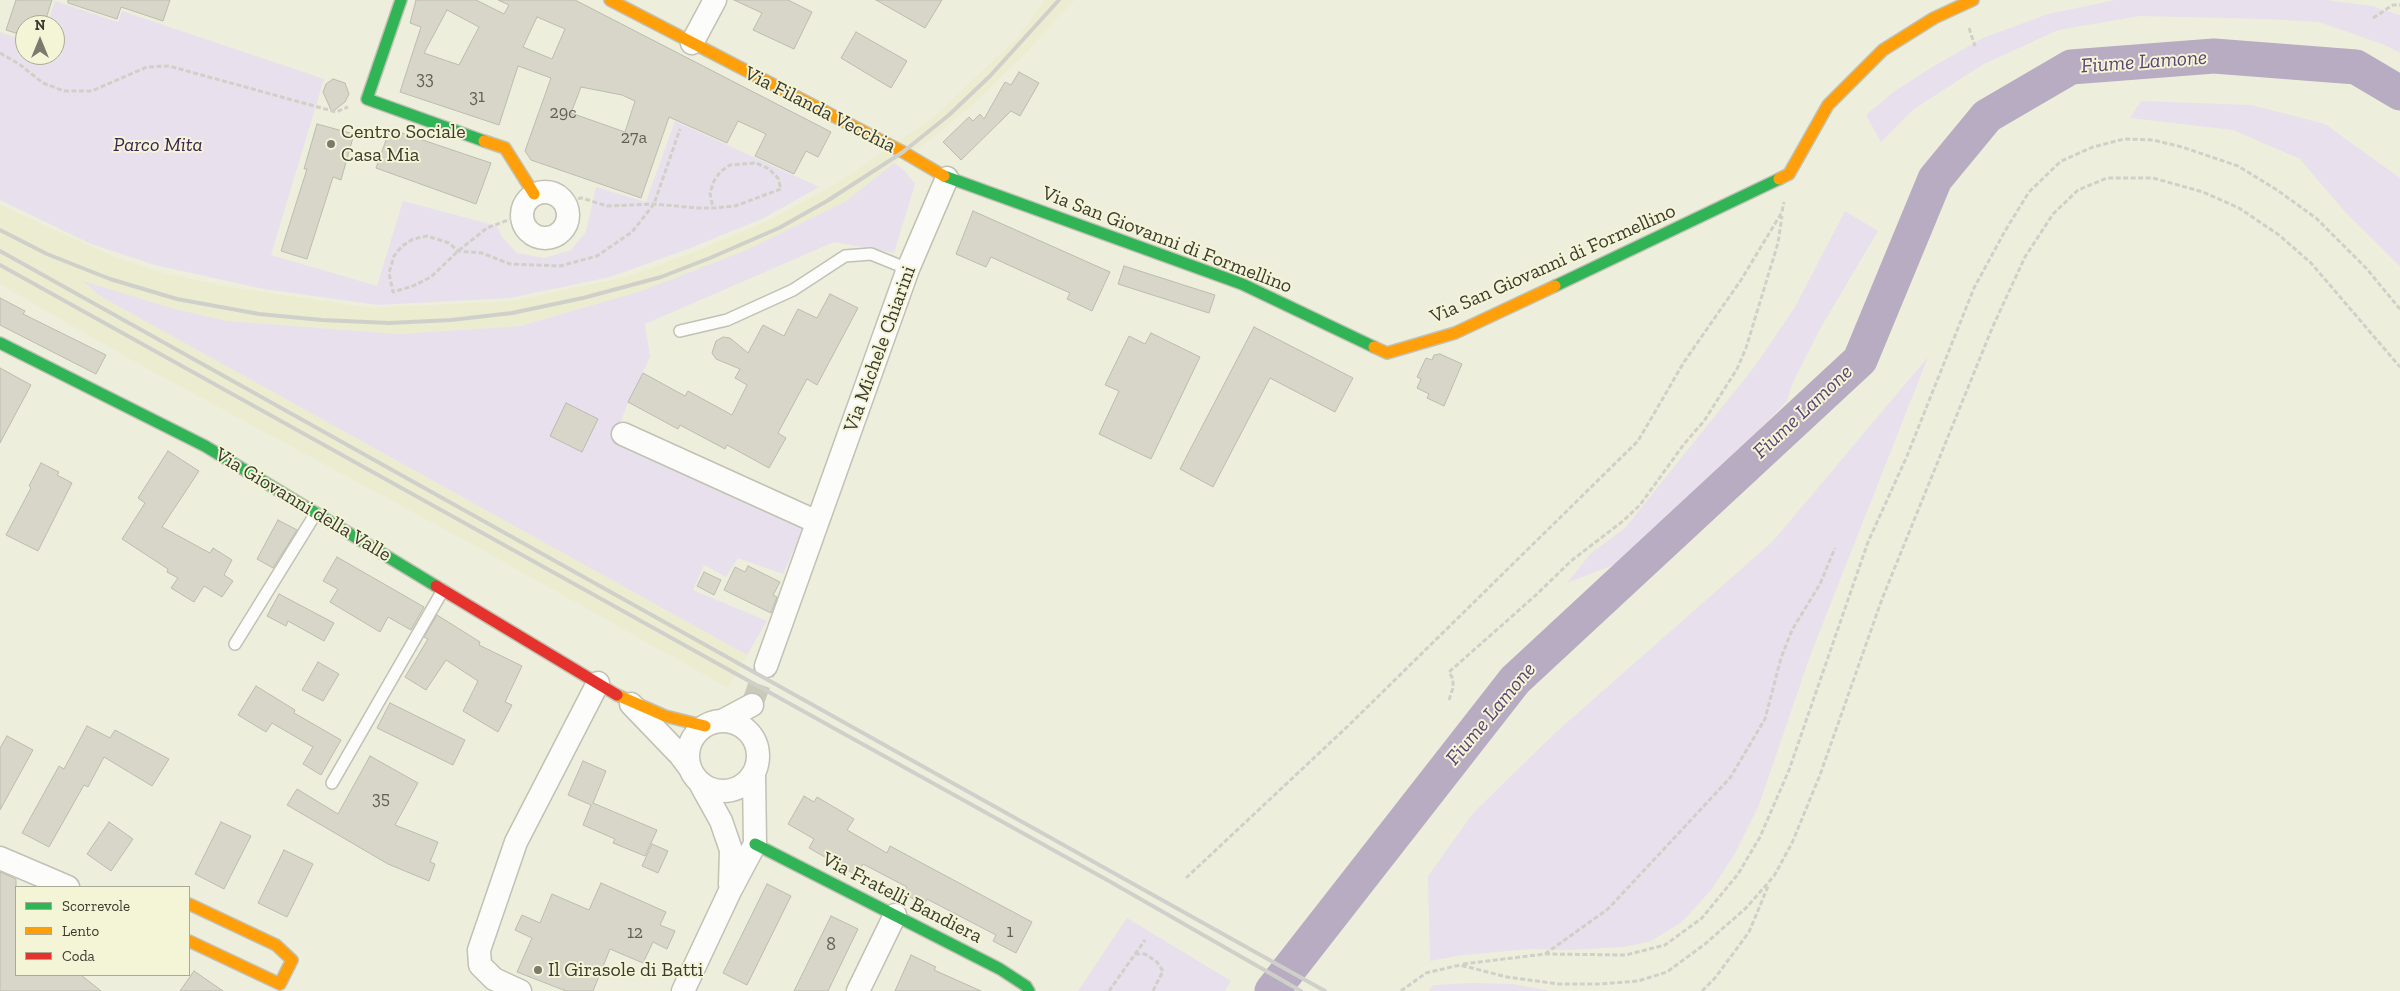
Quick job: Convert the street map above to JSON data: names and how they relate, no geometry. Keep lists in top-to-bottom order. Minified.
{"streets":{"street":["Via Filanda Vecchia","Via San Giovanni di Formellino","Via Michele Chiarini","Via Giovanni della Valle","Via Fratelli Bandiera"]},"crossings":[["Via Filanda Vecchia","Via San Giovanni di Formellino"],["Via Filanda Vecchia","Via Michele Chiarini"],["Via San Giovanni di Formellino","Via Michele Chiarini"]],"water":["Fiume Lamone"],"parks":["Parco Mita"],"places":["Centro Sociale Casa Mia","Il Girasole di Batti"],"house_numbers":["33","31","29c","27a","35","1","12","8"],"legend":["Scorrevole","Lento","Coda"],"north":"top"}
